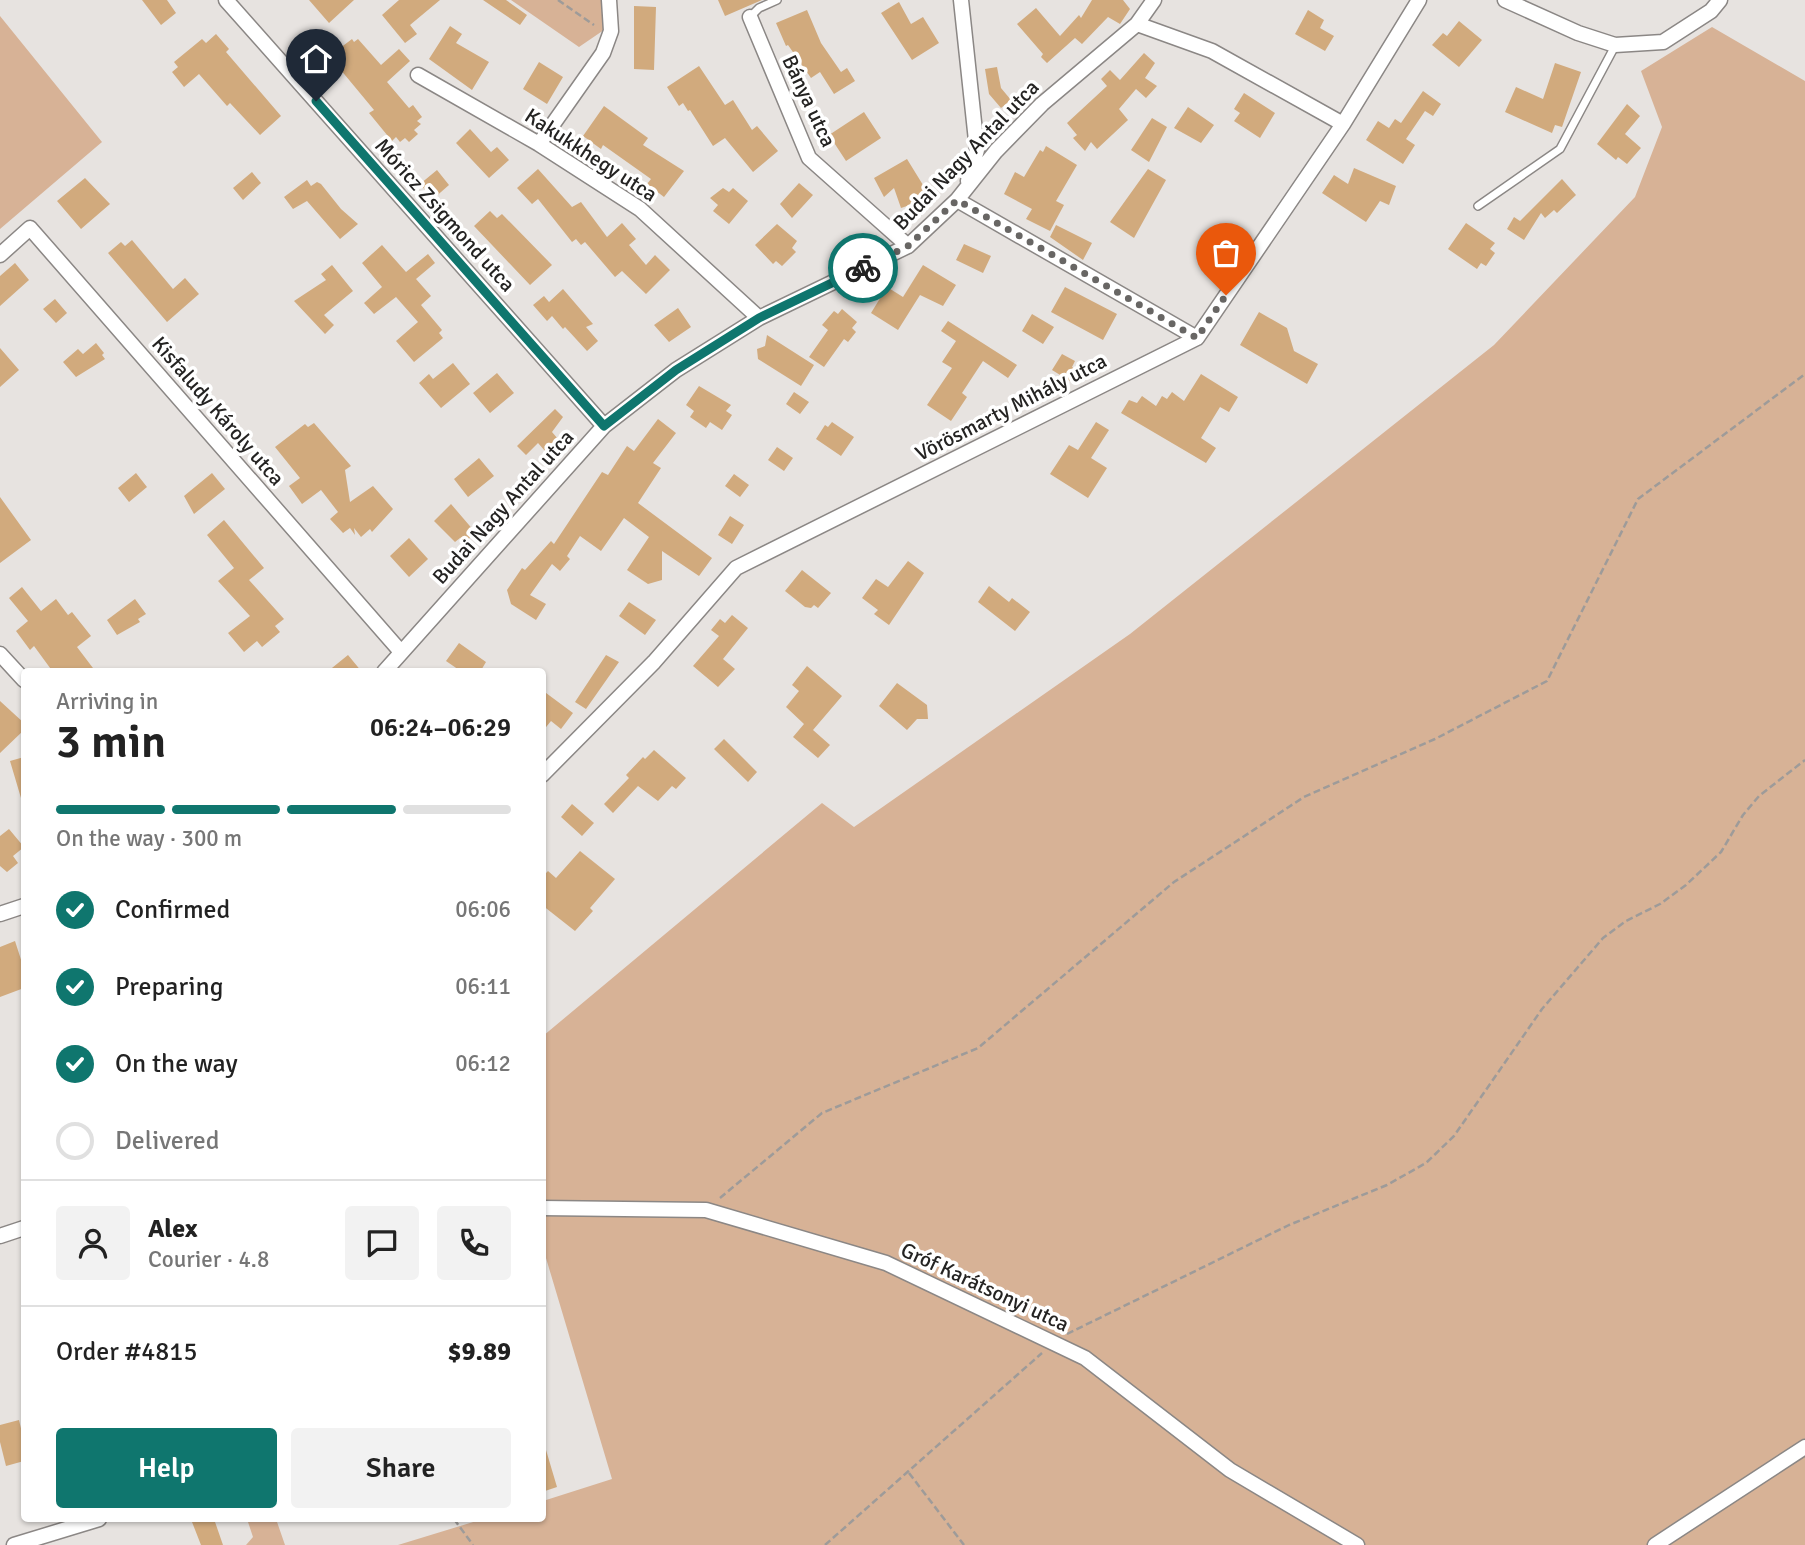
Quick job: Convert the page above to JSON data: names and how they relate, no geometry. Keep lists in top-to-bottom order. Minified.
{"streets":{"street":["Bánya utca","Kakukkhegy utca","Budai Nagy Antal utca","Móricz Zsigmond utca","Vörösmarty Mihály utca","Kisfaludy Károly utca","Gróf Karátsonyi utca"]},"crossings":[["Bánya utca","Budai Nagy Antal utca"],["Kakukkhegy utca","Budai Nagy Antal utca"],["Budai Nagy Antal utca","Móricz Zsigmond utca"],["Budai Nagy Antal utca","Kisfaludy Károly utca"]],"page":{"heading":["3 min","Arriving in","06:24–06:29"],"panel":["Alex","Courier · 4.8","Order #4815","$9.89"],"bar":"On the way · 300 m","list":[["Confirmed","06:06"],["Preparing","06:11"],["On the way","06:12"],"Delivered"],"buttons":["Help","Share"]}}
